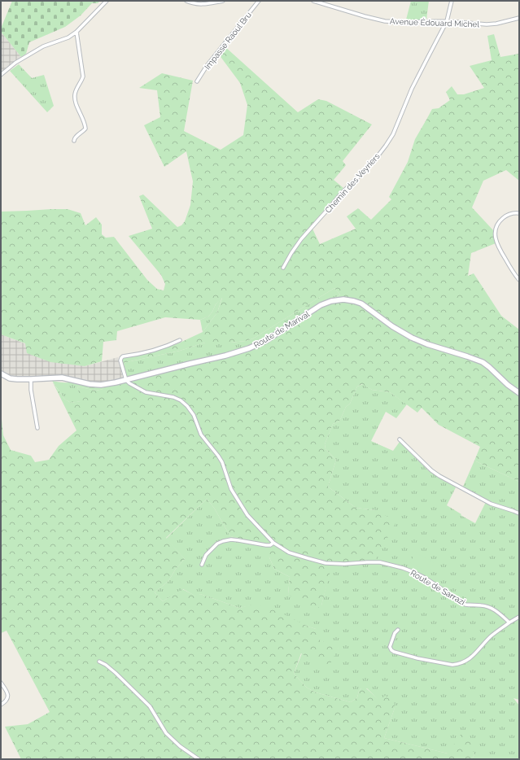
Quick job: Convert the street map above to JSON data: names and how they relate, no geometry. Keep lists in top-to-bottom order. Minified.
{"streets":{"main road":["Route de Marival"],"street":["Avenue Édouard Michel","Impasse Raoul Bru","Chemin des Veyriers","Route de Sarrazi"]},"crossings":[["Avenue Édouard Michel","Chemin des Veyriers"],["Route de Marival","Route de Sarrazi"]]}
